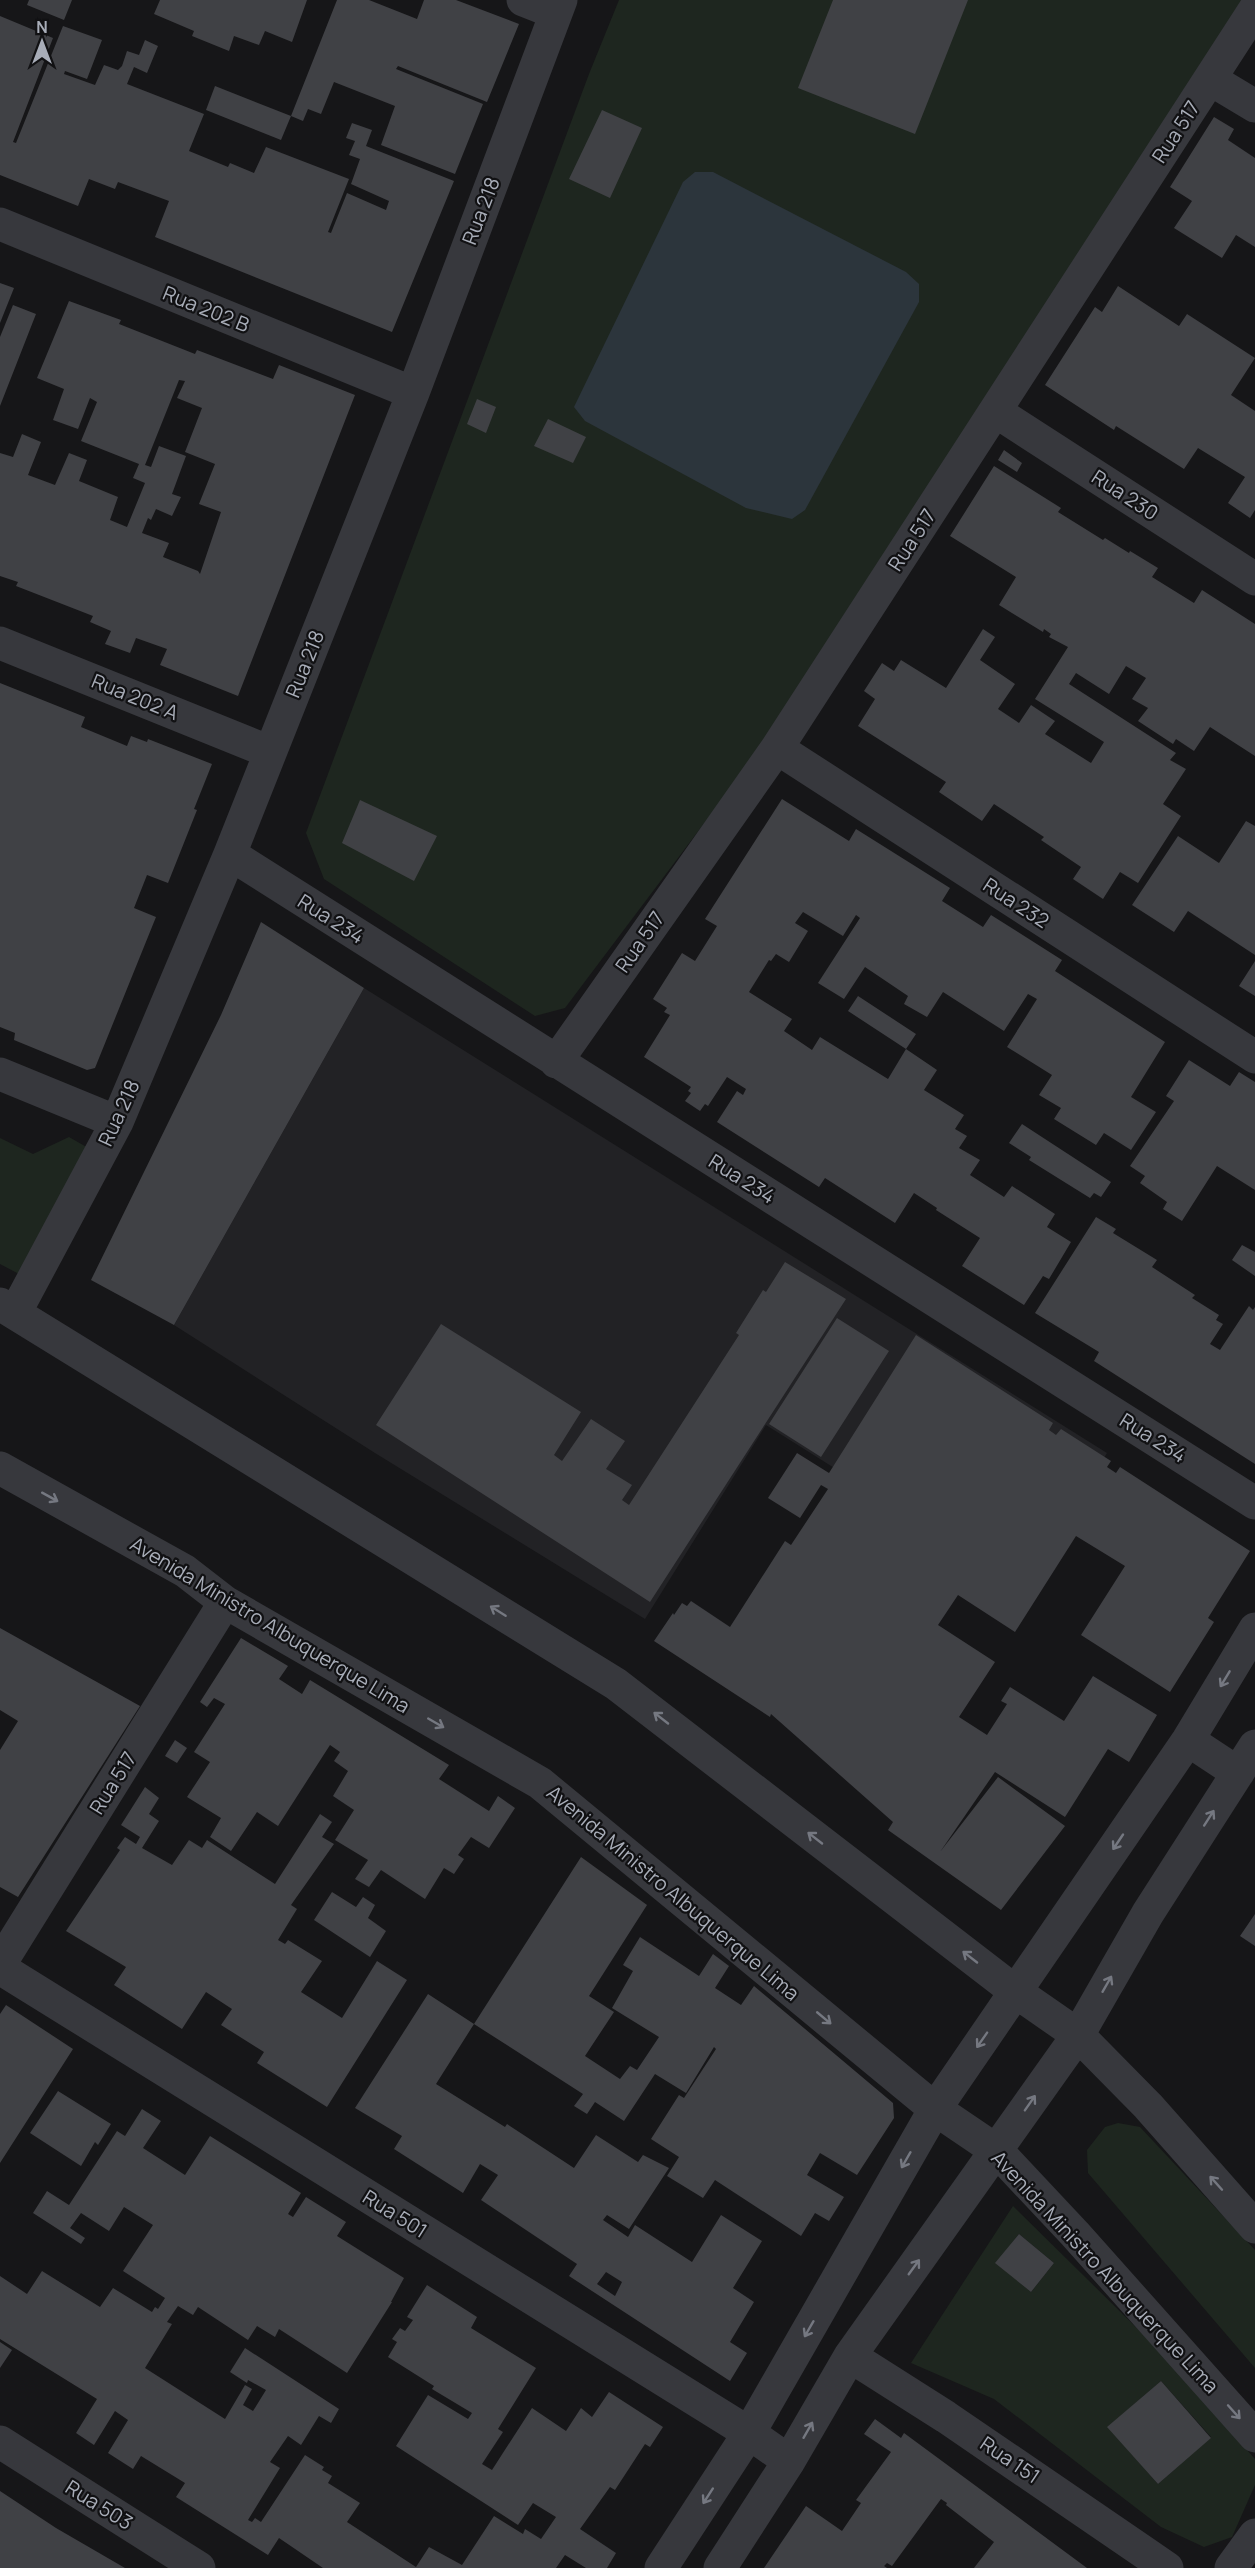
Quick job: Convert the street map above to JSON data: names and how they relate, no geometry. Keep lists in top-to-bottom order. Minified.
{"streets":{"street":["Rua 517","Rua 218","Rua 202 B","Rua 230","Rua 202 A","Rua 232","Rua 234","Avenida Ministro Albuquerque Lima","Rua 501","Rua 151","Rua 503"]},"crossings":[["Rua 517","Rua 230"],["Rua 517","Rua 232"],["Rua 517","Rua 234"],["Rua 517","Avenida Ministro Albuquerque Lima"],["Rua 517","Rua 501"],["Rua 218","Rua 202 B"],["Rua 218","Rua 202 A"],["Rua 218","Rua 234"]],"north":"top"}
